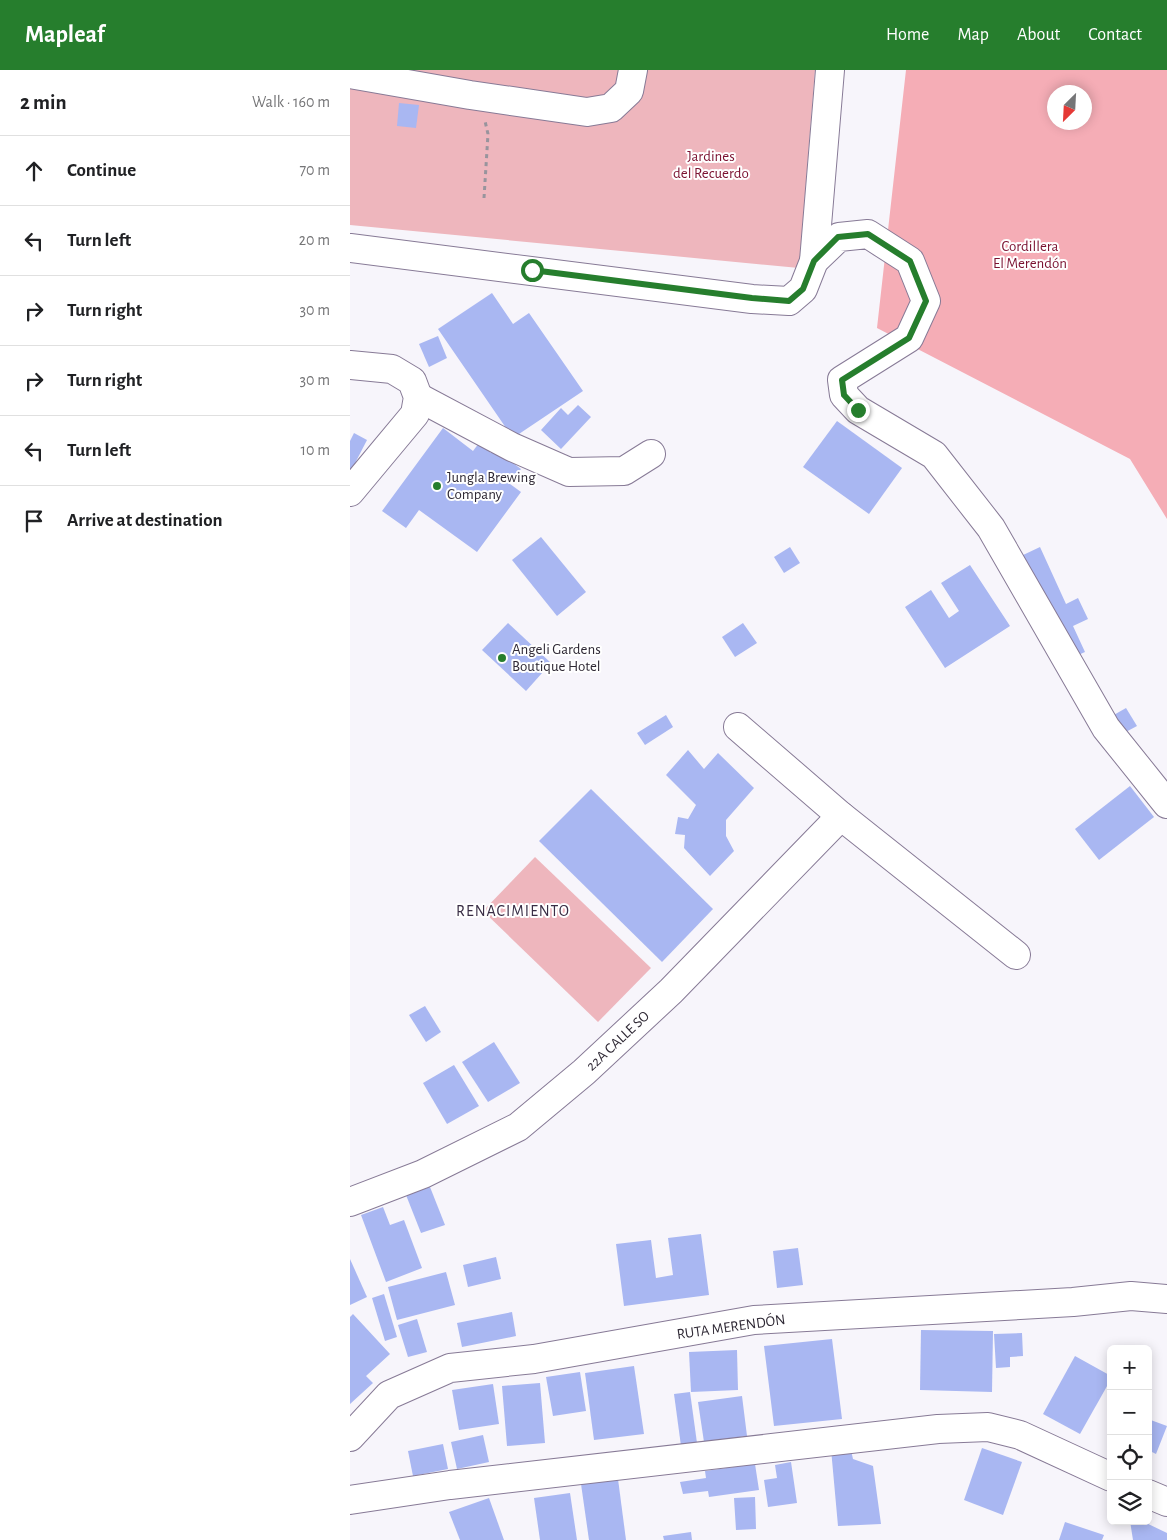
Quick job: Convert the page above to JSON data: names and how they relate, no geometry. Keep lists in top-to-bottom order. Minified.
{"streets":{"street":["22A CALLE SO","RUTA MERENDÓN"]},"districts":["RENACIMIENTO"],"parks":["Jardines del Recuerdo","Cordillera El Merendón"],"places":["Jungla Brewing Company","Angeli Gardens Boutique Hotel"],"north":"bottom left","page":{"header":"Mapleaf","nav":["Home","Map","About","Contact"],"heading":["2 min","Walk · 160 m"],"list":[["Continue","70 m"],["Turn left","20 m"],["Turn right","30 m"],["Turn right","30 m"],["Turn left","10 m"],"Arrive at destination"],"map_buttons":["+","−"]}}
